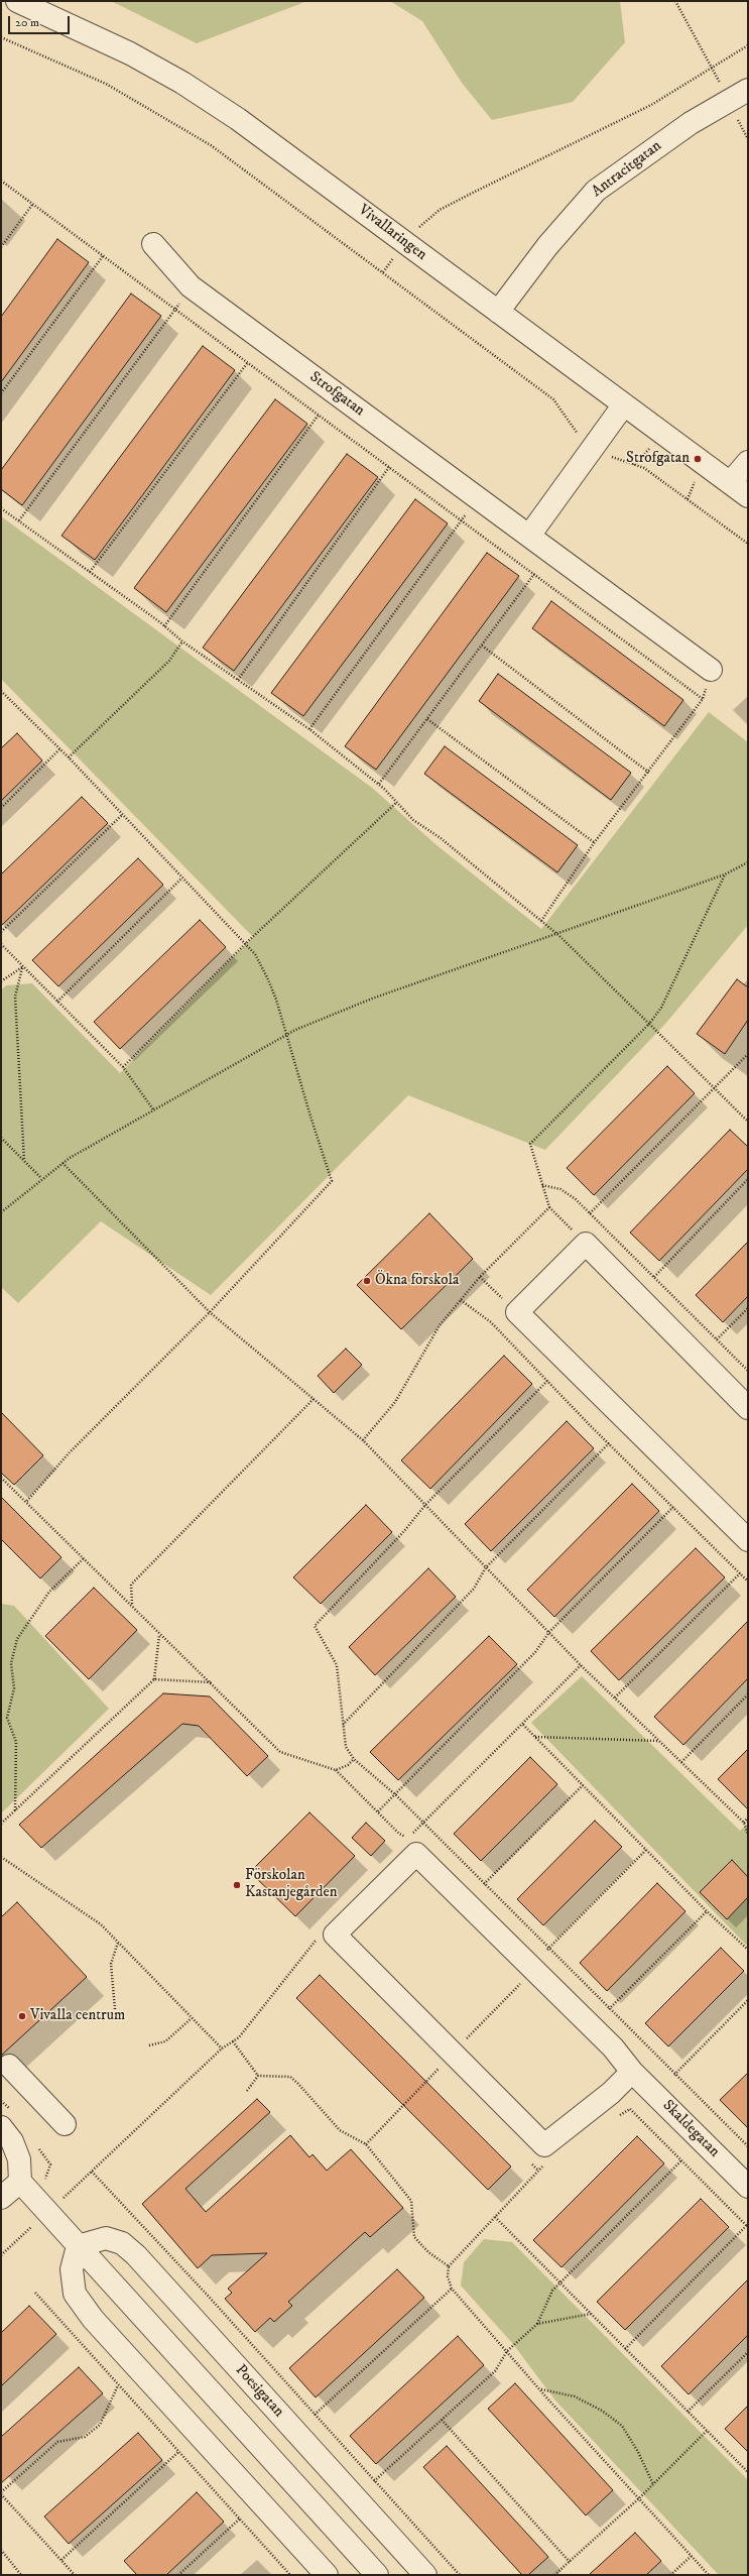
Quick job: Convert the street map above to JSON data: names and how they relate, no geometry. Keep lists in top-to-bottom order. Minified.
{"streets":{"street":["Antracitgatan","Vivallaringen","Strofgatan","Skaldegatan","Poesigatan"]},"crossings":[["Antracitgatan","Vivallaringen"]],"places":["Strofgatan","Ökna förskola","Förskolan Kastanjegården","Vivalla centrum"],"scale_bar":"20 m"}
